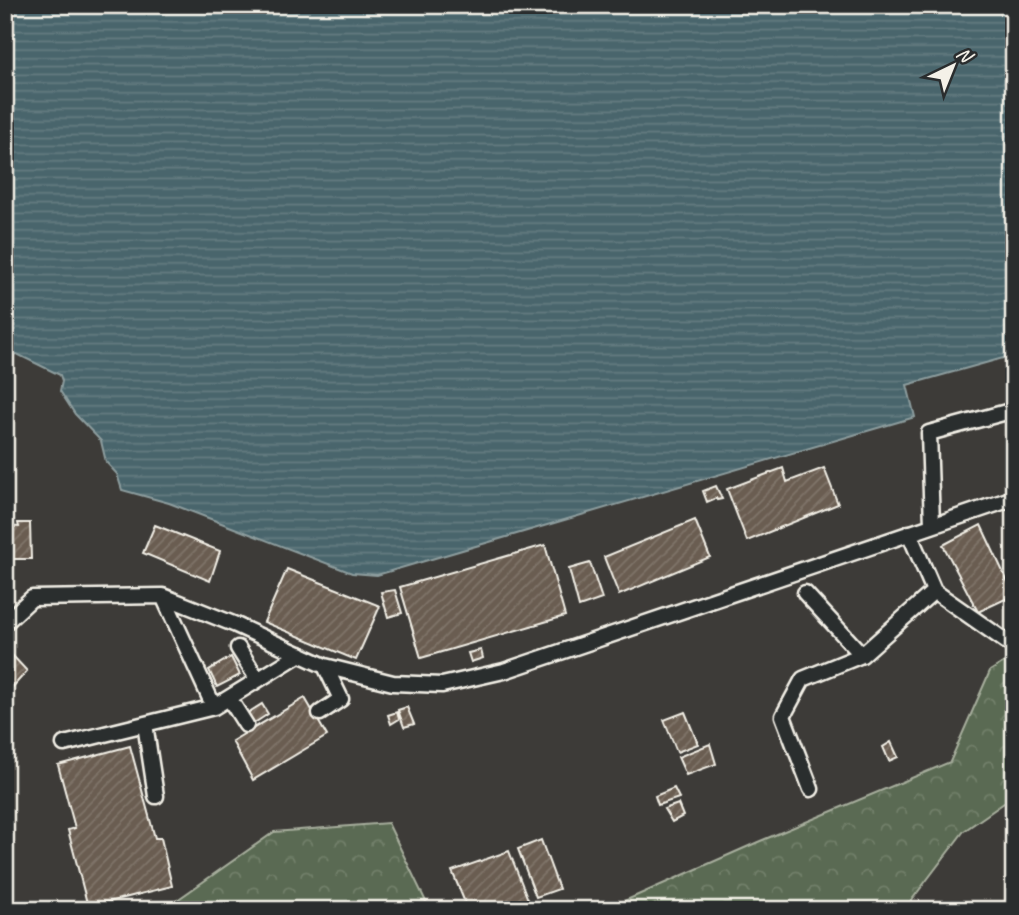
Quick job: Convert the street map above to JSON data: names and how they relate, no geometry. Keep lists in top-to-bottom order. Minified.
{"north":"top right"}
